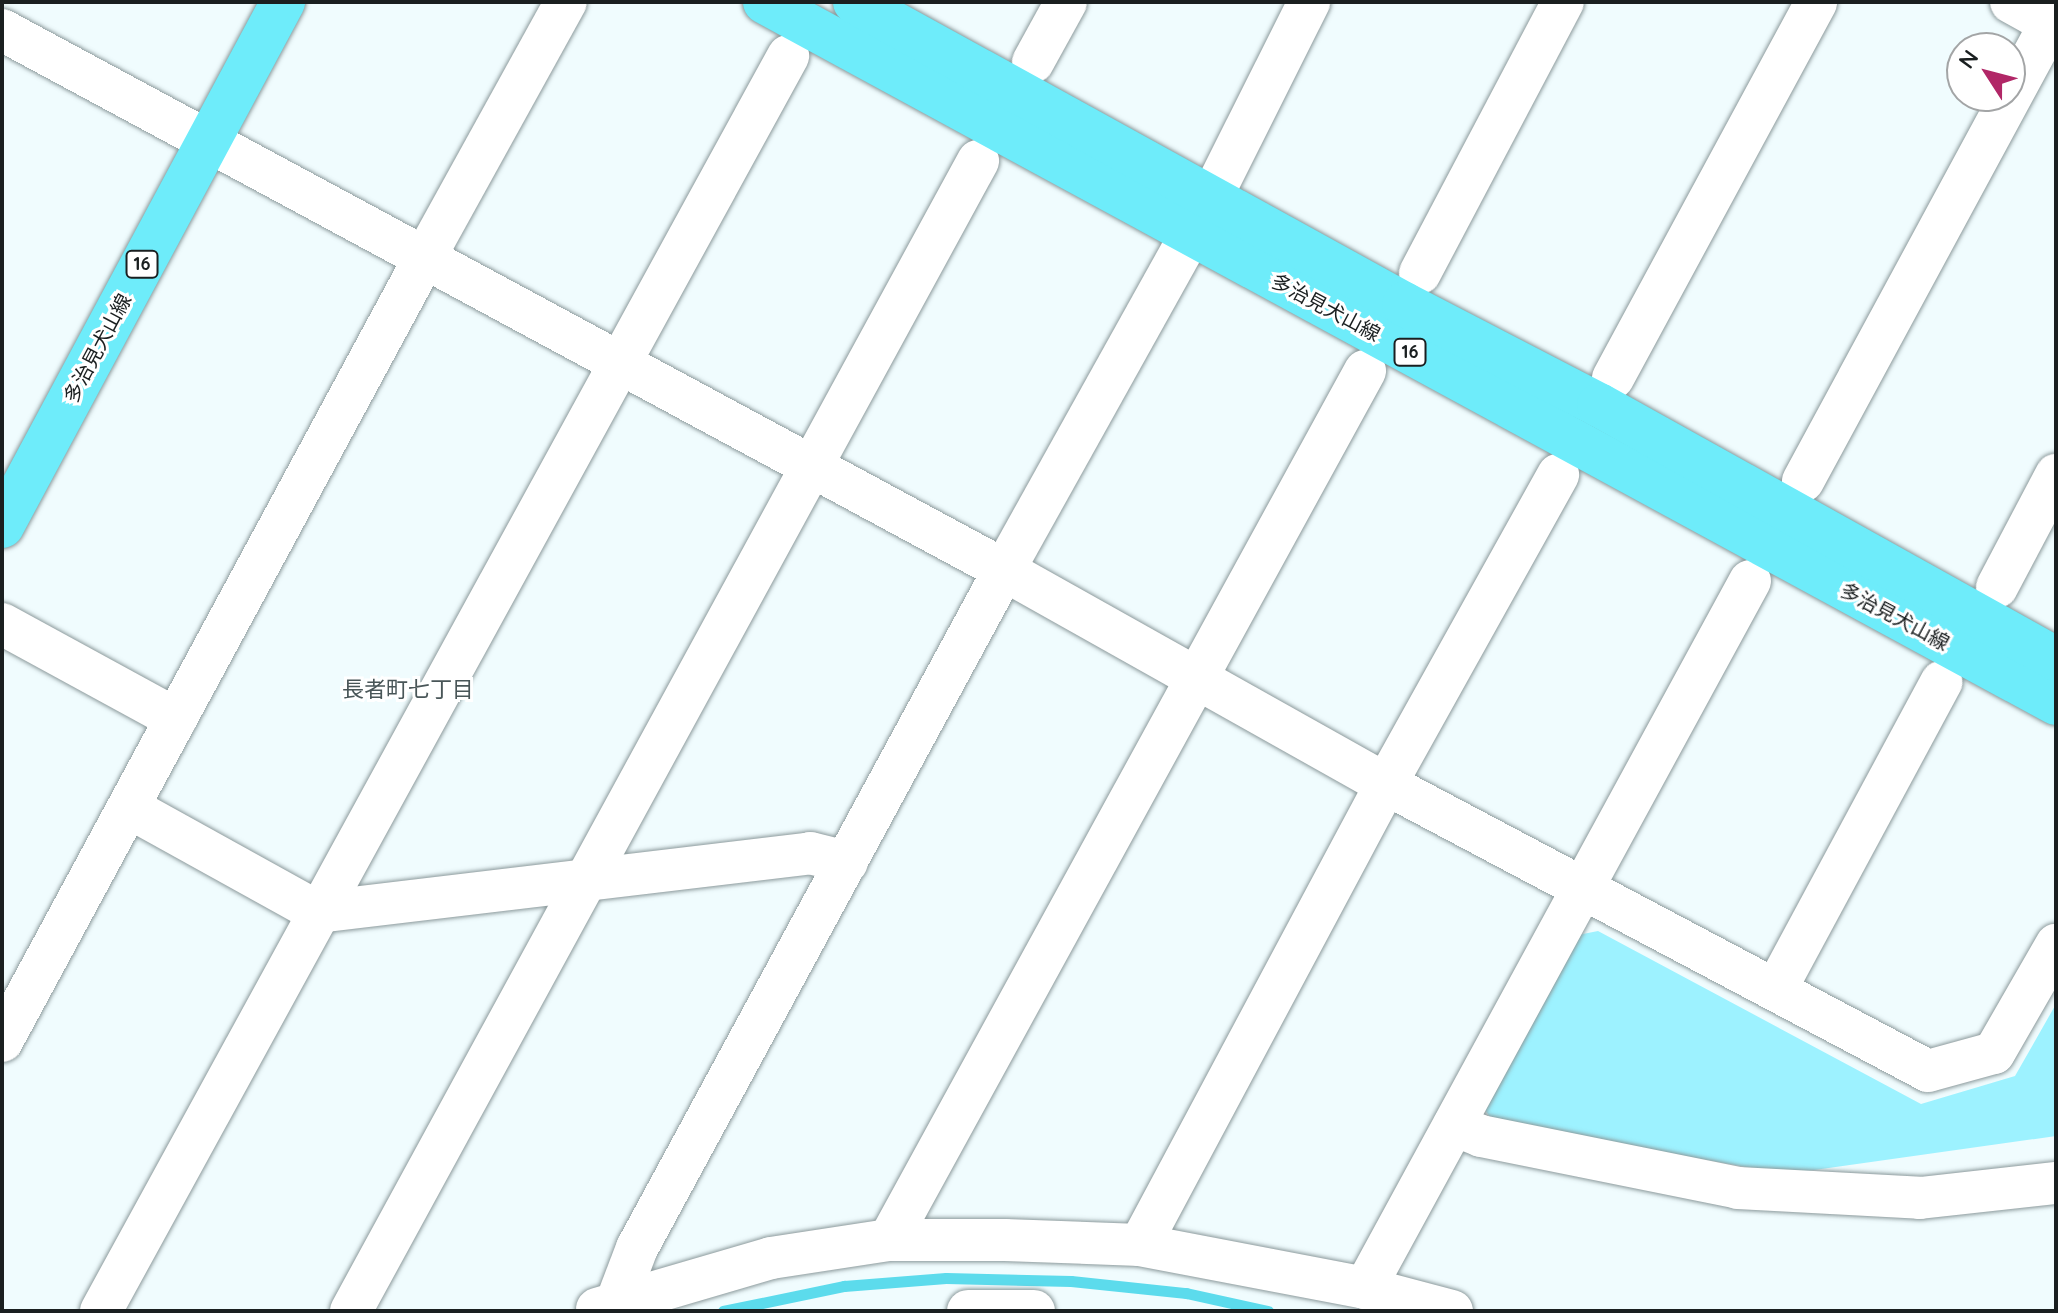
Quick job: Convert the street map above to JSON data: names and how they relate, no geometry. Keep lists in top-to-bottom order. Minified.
{"streets":{"main road":["16","多治見犬山線"]},"districts":["長者町七丁目"],"north":"top left"}
